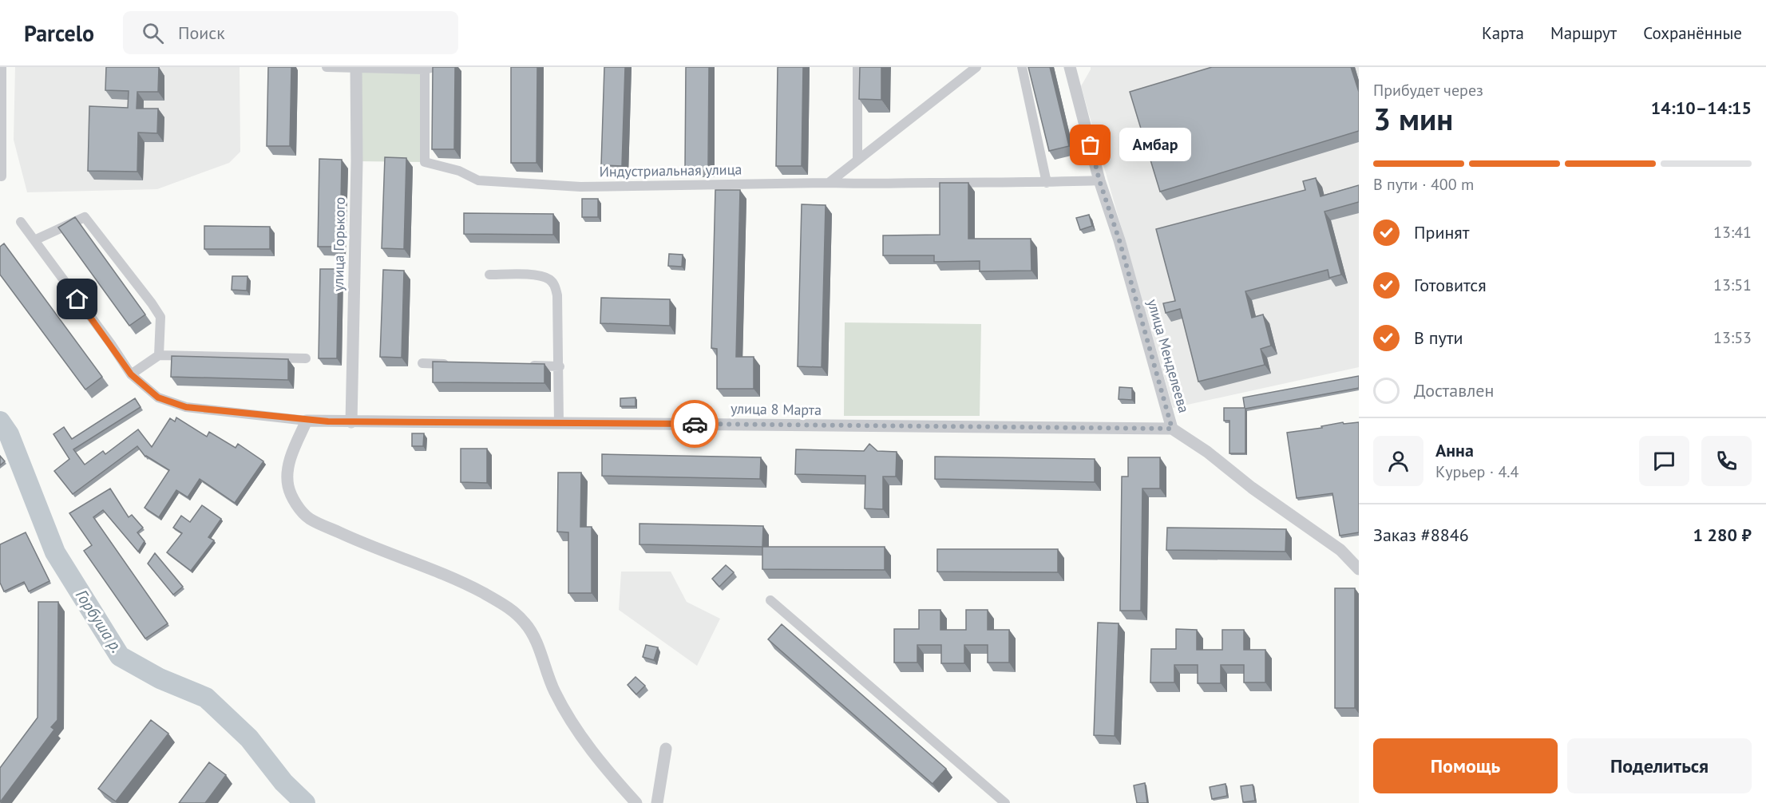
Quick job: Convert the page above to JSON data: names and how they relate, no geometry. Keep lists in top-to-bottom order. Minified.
{"streets":{"street":["Индустриальная улица","улица Горького","улица Менделеева","улица 8 Марта"]},"crossings":[["улица Горького","улица 8 Марта"],["улица Менделеева","улица 8 Марта"]],"water":["Горбуша р."],"places":["Амбар"],"page":{"header":"Parcelo","search":"Поиск","nav":["Карта","Маршрут","Сохранённые"],"heading":["3 мин","Прибудет через","14:10–14:15"],"panel":["Анна","Курьер · 4.4","Заказ #8846","1 280 ₽"],"bubble":"Амбар","bar":"В пути · 400 m","list":[["Принят","13:41"],["Готовится","13:51"],["В пути","13:53"],"Доставлен"],"buttons":["Помощь","Поделиться"]}}
